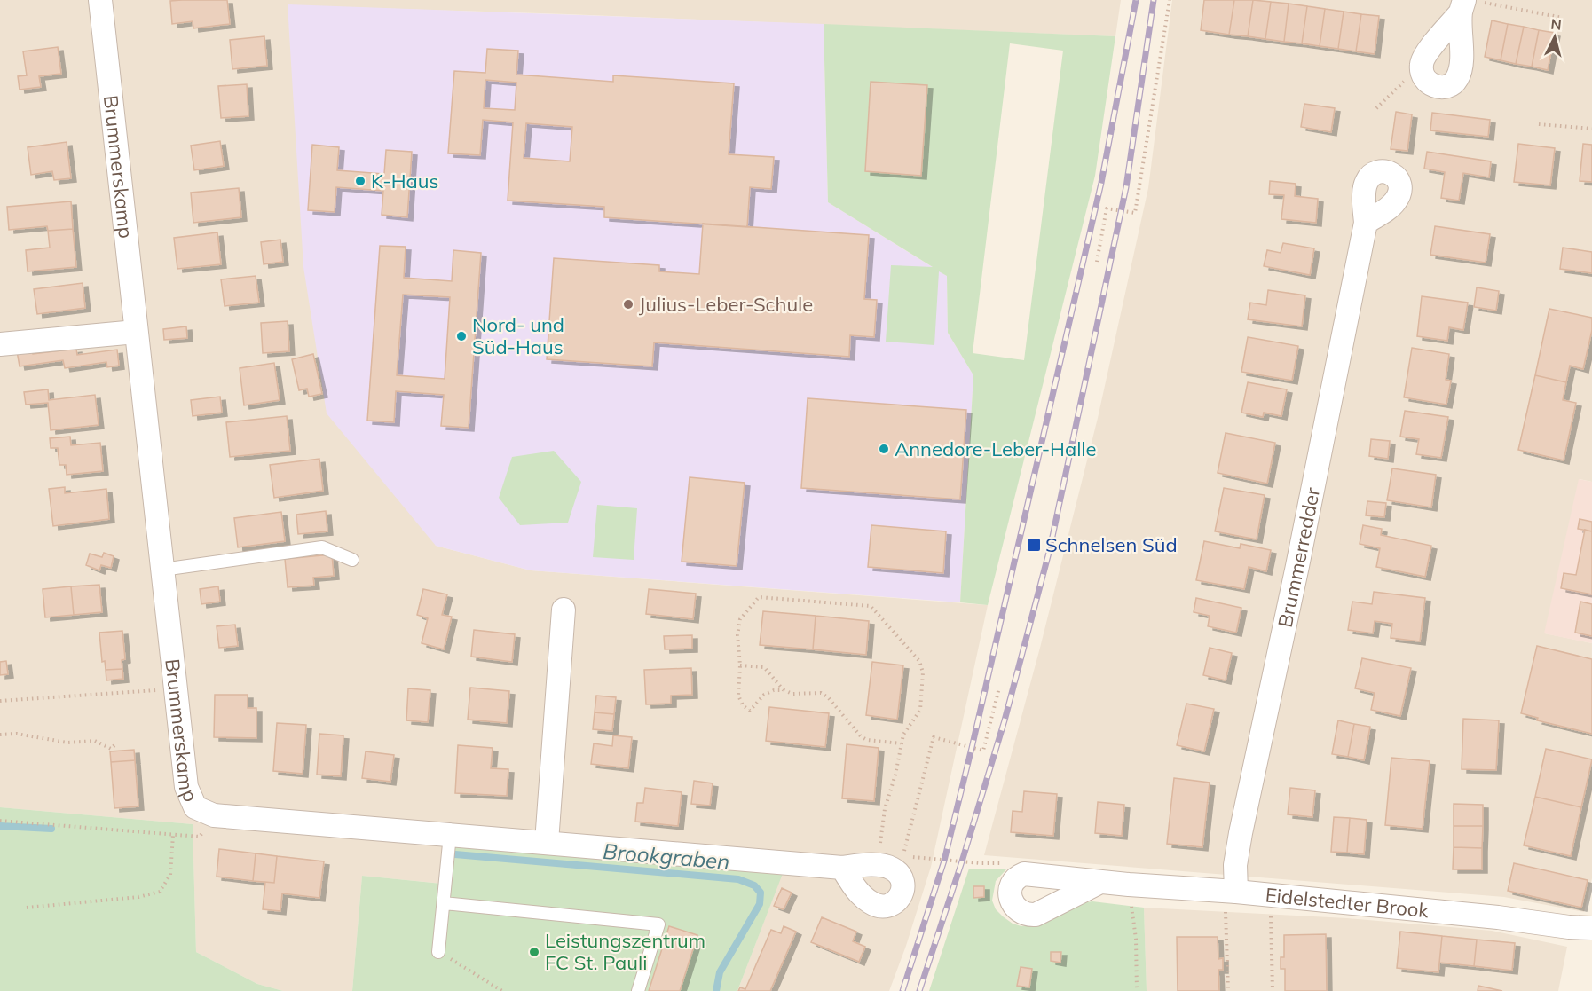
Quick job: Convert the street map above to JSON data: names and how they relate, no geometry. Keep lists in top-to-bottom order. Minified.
{"streets":{"street":["Brummerskamp","Brummerredder","Eidelstedter Brook"]},"crossings":[["Brummerredder","Eidelstedter Brook"]],"water":["Brookgraben"],"places":{"other":["K-Haus","Julius-Leber-Schule","Nord- und Süd-Haus","Annedore-Leber-Halle","Leistungszentrum FC St. Pauli"],"transit":["Schnelsen Süd"]},"north":"top"}
